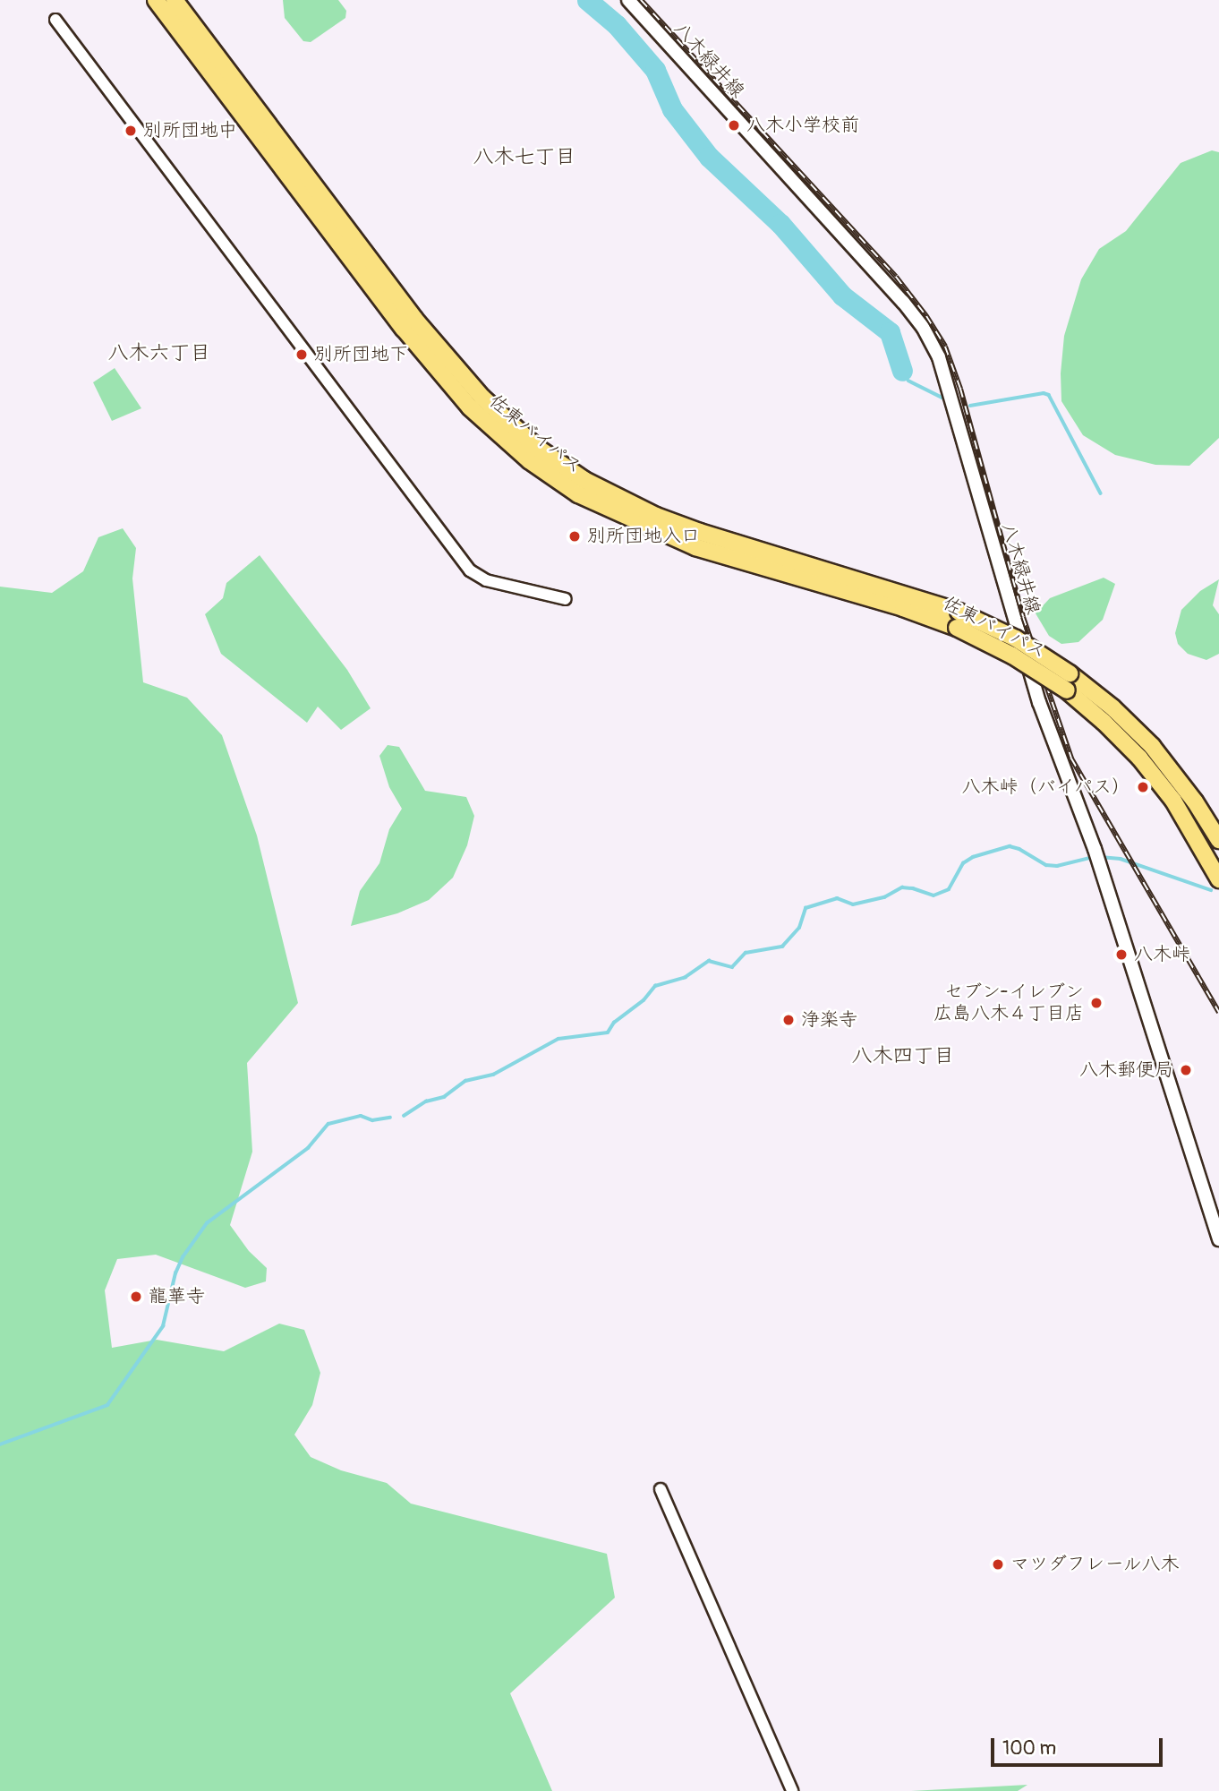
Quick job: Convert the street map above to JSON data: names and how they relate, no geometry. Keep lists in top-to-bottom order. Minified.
{"streets":{"highway":["佐東バイパス"],"main road":["八木緑井線"]},"districts":["八木七丁目","八木六丁目","八木四丁目"],"places":["八木小学校前","別所団地中","別所団地下","別所団地入口","八木峠（バイパス）","八木峠","セブン‐イレブン 広島八木４丁目店","浄楽寺","八木郵便局","龍華寺","マツダフレール八木"],"scale_bar":"100 m"}
